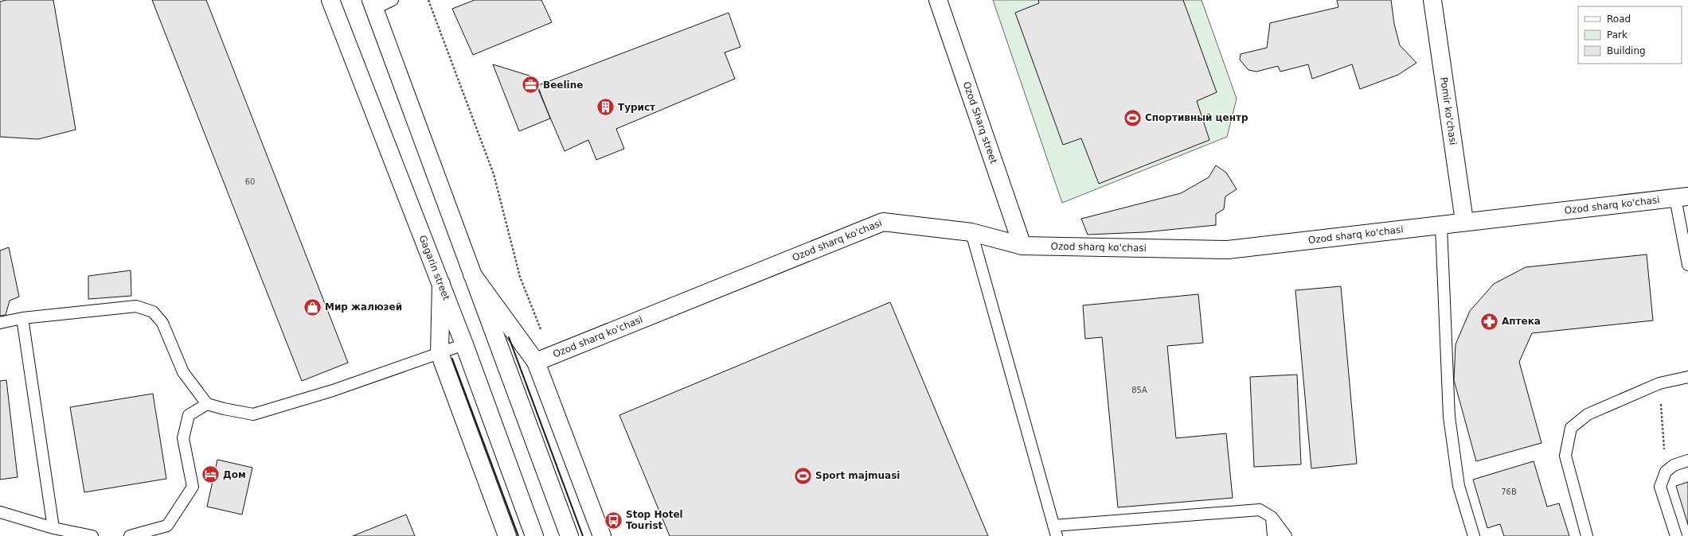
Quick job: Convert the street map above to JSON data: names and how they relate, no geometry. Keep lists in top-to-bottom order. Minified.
{"streets":{"main road":["Pomir ko'chasi","Ozod Sharq street","Ozod sharq ko'chasi","Gagarin street"]},"crossings":[["Pomir ko'chasi","Ozod sharq ko'chasi"],["Ozod Sharq street","Ozod sharq ko'chasi"]],"places":{"office":["Beeline"],"building":["Турист"],"sports":["Спортивный центр","Sport majmuasi"],"shop":["Мир жалюзей"],"pharmacy":["Аптека"],"hotel":["Дом"],"bus stop":["Stop Hotel Tourist"]},"house_numbers":["60","85A","76В"],"legend":["Road","Park","Building"]}
